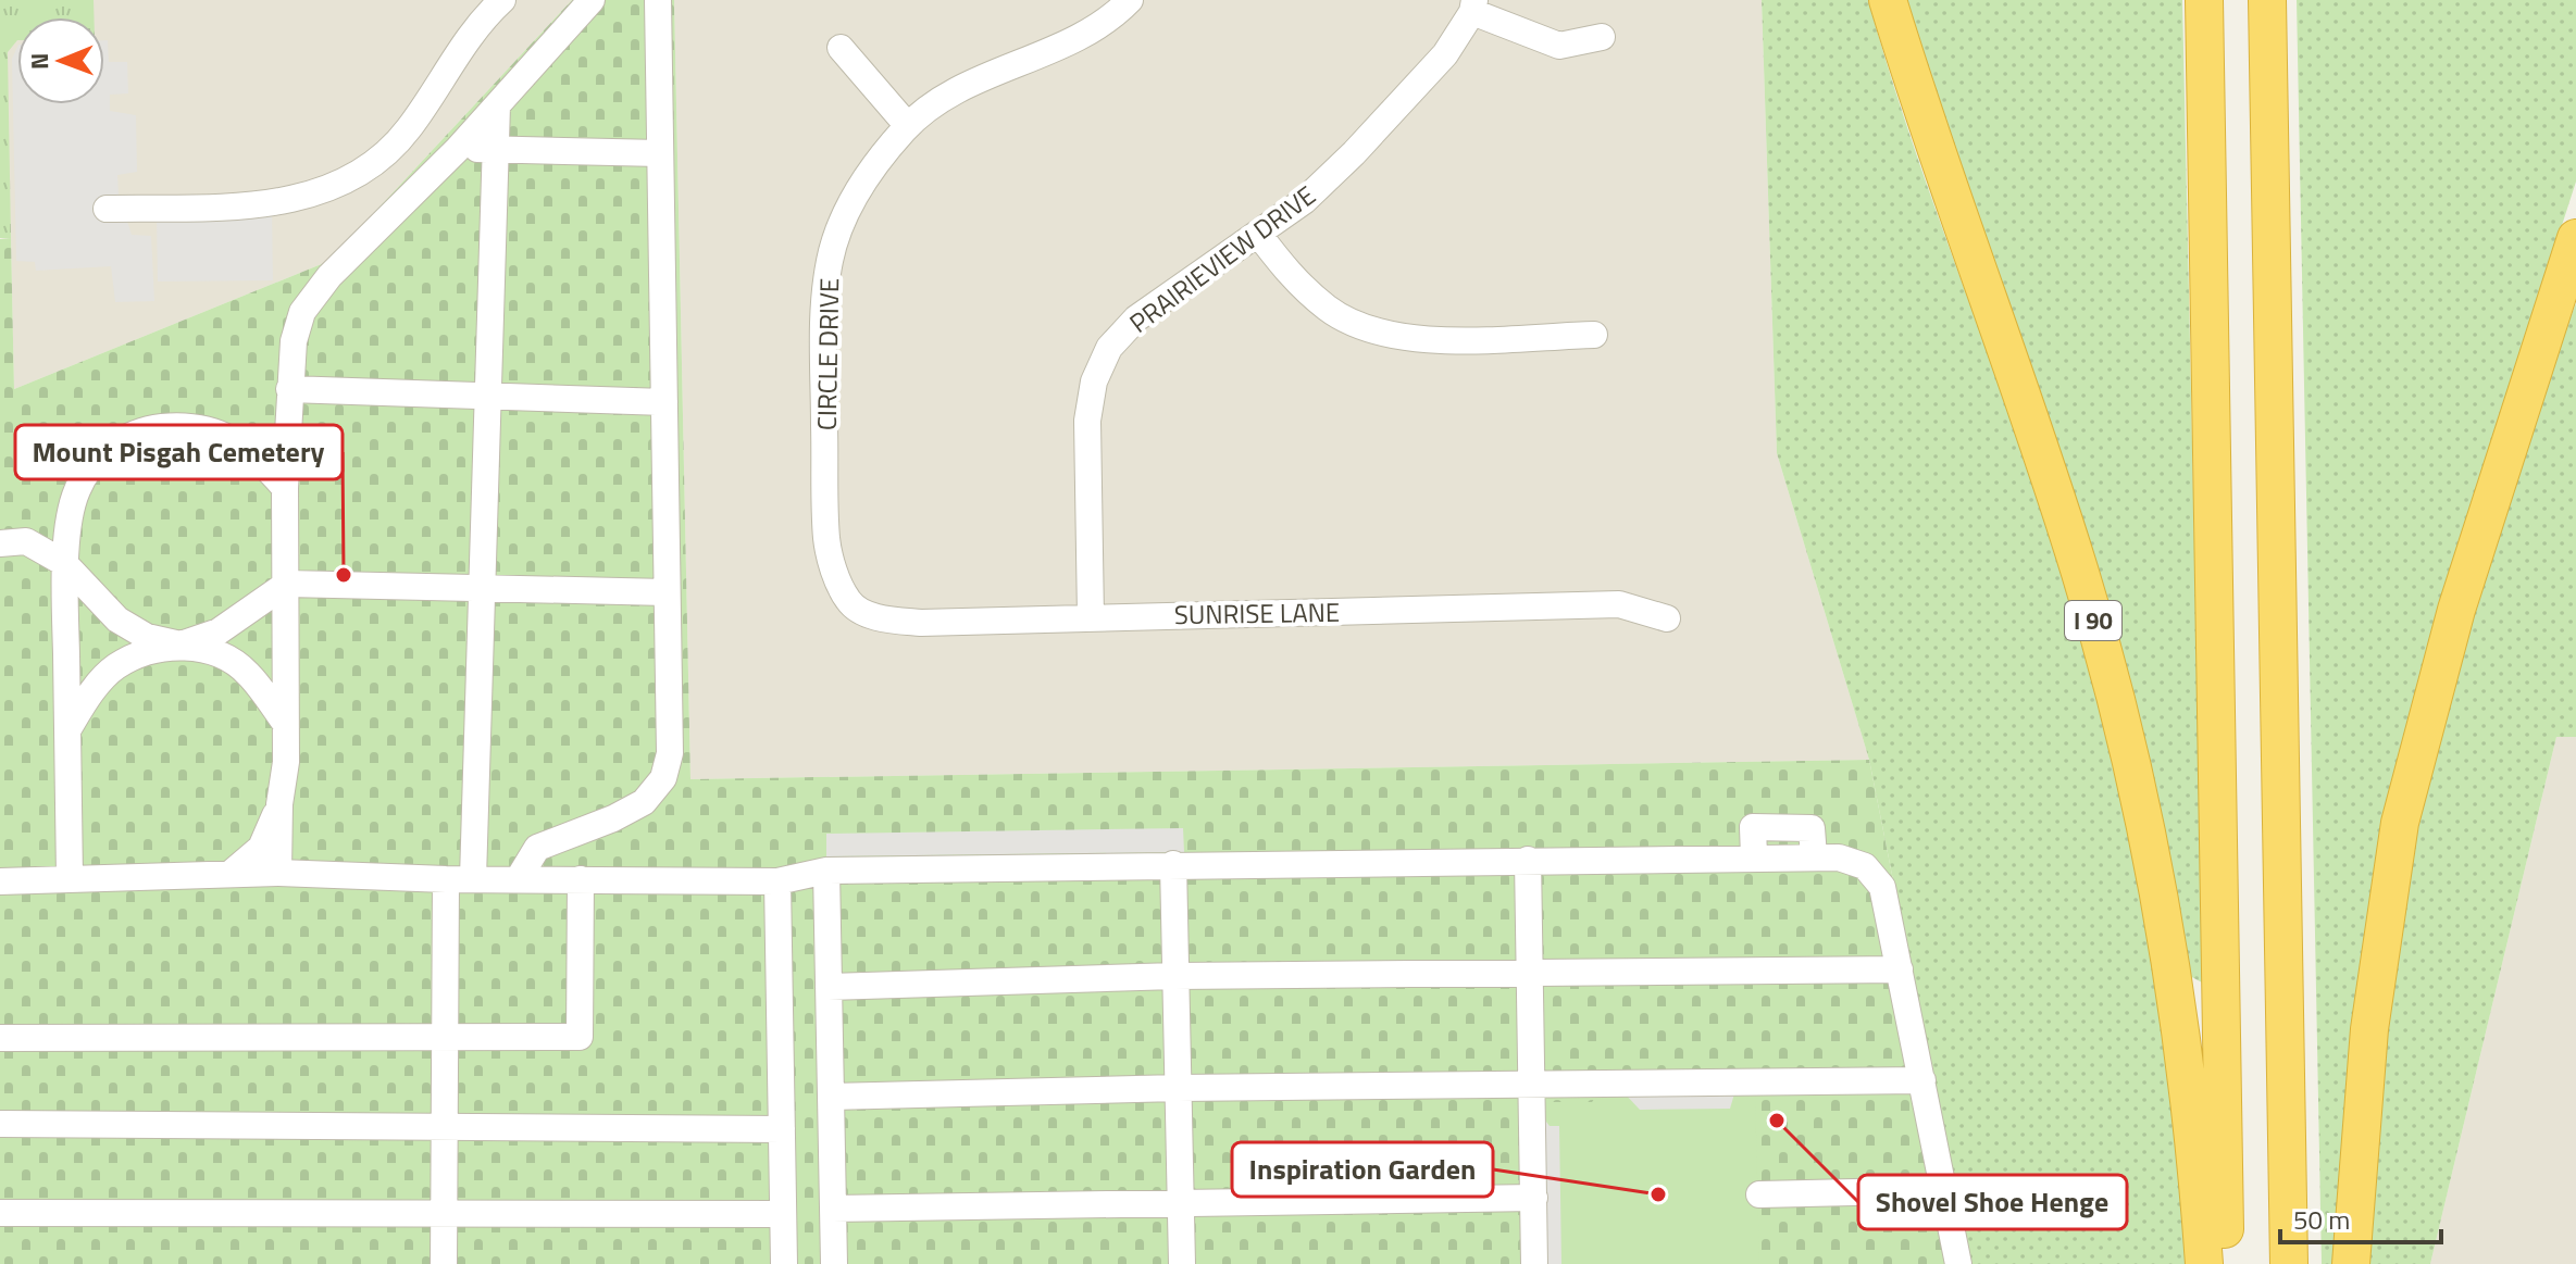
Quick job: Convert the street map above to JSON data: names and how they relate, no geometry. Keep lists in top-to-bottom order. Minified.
{"streets":{"highway":["I 90"],"street":["PRAIRIEVIEW DRIVE","CIRCLE DRIVE","SUNRISE LANE"]},"crossings":[["PRAIRIEVIEW DRIVE","SUNRISE LANE"],["CIRCLE DRIVE","SUNRISE LANE"]],"places":["Mount Pisgah Cemetery","Shovel Shoe Henge","Inspiration Garden"],"scale_bar":"50 m","north":"left"}
